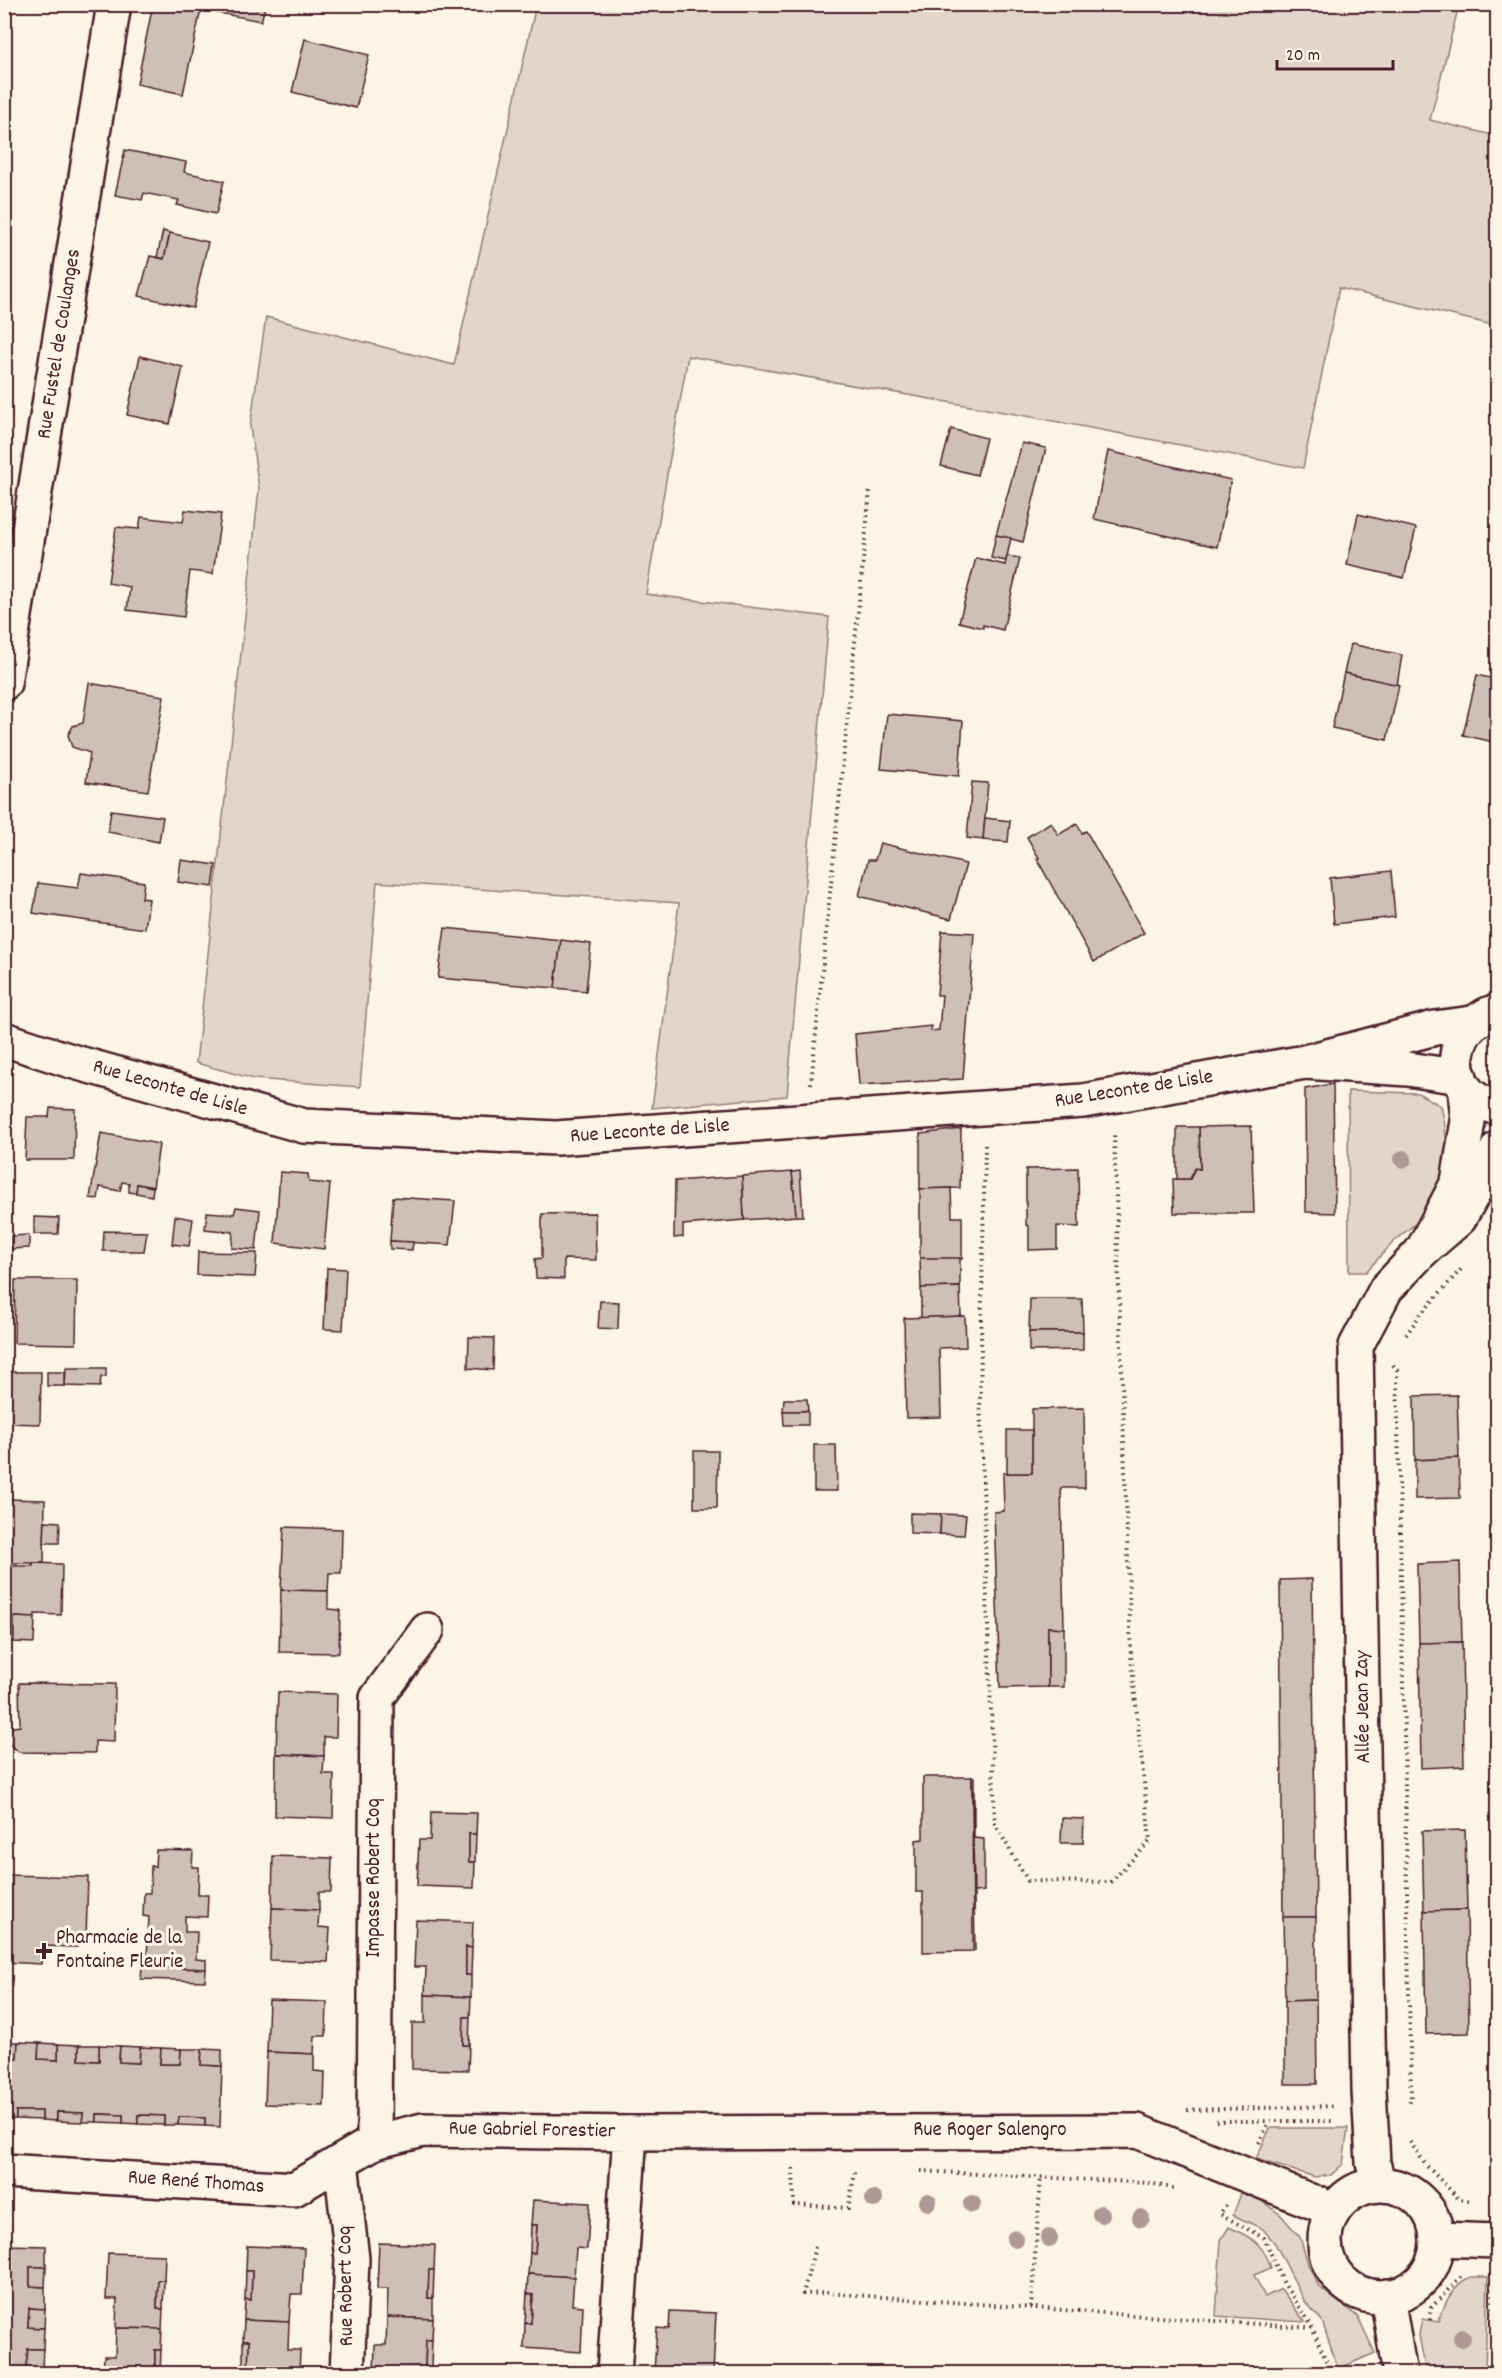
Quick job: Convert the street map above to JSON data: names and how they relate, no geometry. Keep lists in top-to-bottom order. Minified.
{"streets":{"street":["Rue Fustel de Coulanges","Rue Leconte de Lisle","Allée Jean Zay","Impasse Robert Coq","Rue Gabriel Forestier","Rue Roger Salengro","Rue René Thomas","Rue Robert Coq"]},"crossings":[["Rue Leconte de Lisle","Allée Jean Zay"],["Allée Jean Zay","Rue Roger Salengro"],["Impasse Robert Coq","Rue Gabriel Forestier"],["Impasse Robert Coq","Rue René Thomas"],["Rue Gabriel Forestier","Rue Roger Salengro"],["Rue Gabriel Forestier","Rue René Thomas"],["Rue René Thomas","Rue Robert Coq"]],"places":{"health":["Pharmacie de la Fontaine Fleurie"]},"scale_bar":"20 m"}
